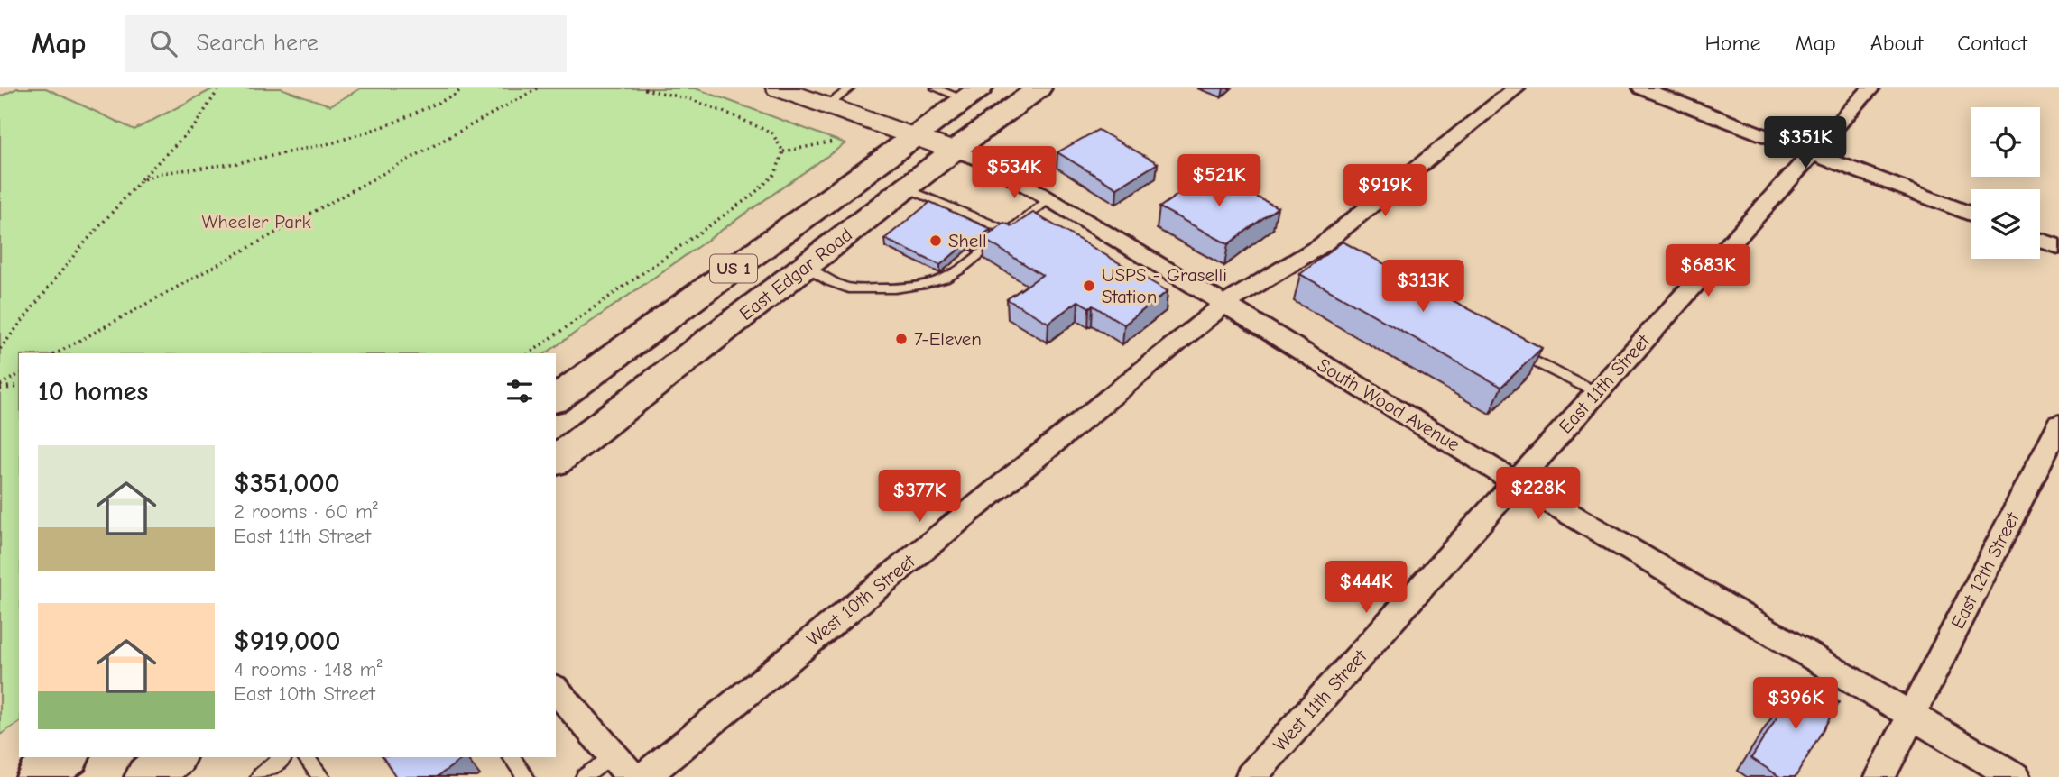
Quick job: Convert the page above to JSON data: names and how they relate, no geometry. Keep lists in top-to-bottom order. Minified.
{"streets":{"highway":["US 1","East Edgar Road"],"main road":["South Wood Avenue"],"street":["East 11th Street","East 12th Street","West 10th Street","West 11th Street"]},"crossings":[["East Edgar Road","South Wood Avenue"],["East 11th Street","South Wood Avenue"],["East 11th Street","West 11th Street"],["South Wood Avenue","East 12th Street"],["South Wood Avenue","West 10th Street"],["South Wood Avenue","West 11th Street"]],"parks":["Wheeler Park"],"places":["Shell","USPS - Graselli Station","7-Eleven"],"page":{"header":"Map","search":"Search here","nav":["Home","Map","About","Contact"],"price":["$351K","$534K","$521K","$919K","$683K","$313K","$228K","$377K","$444K","$396K"],"heading":"10 homes","list":[{"name":"$351,000","note":"2 rooms · 60 m² · East 11th Street"},{"name":"$919,000","note":"4 rooms · 148 m² · East 10th Street"}]}}
